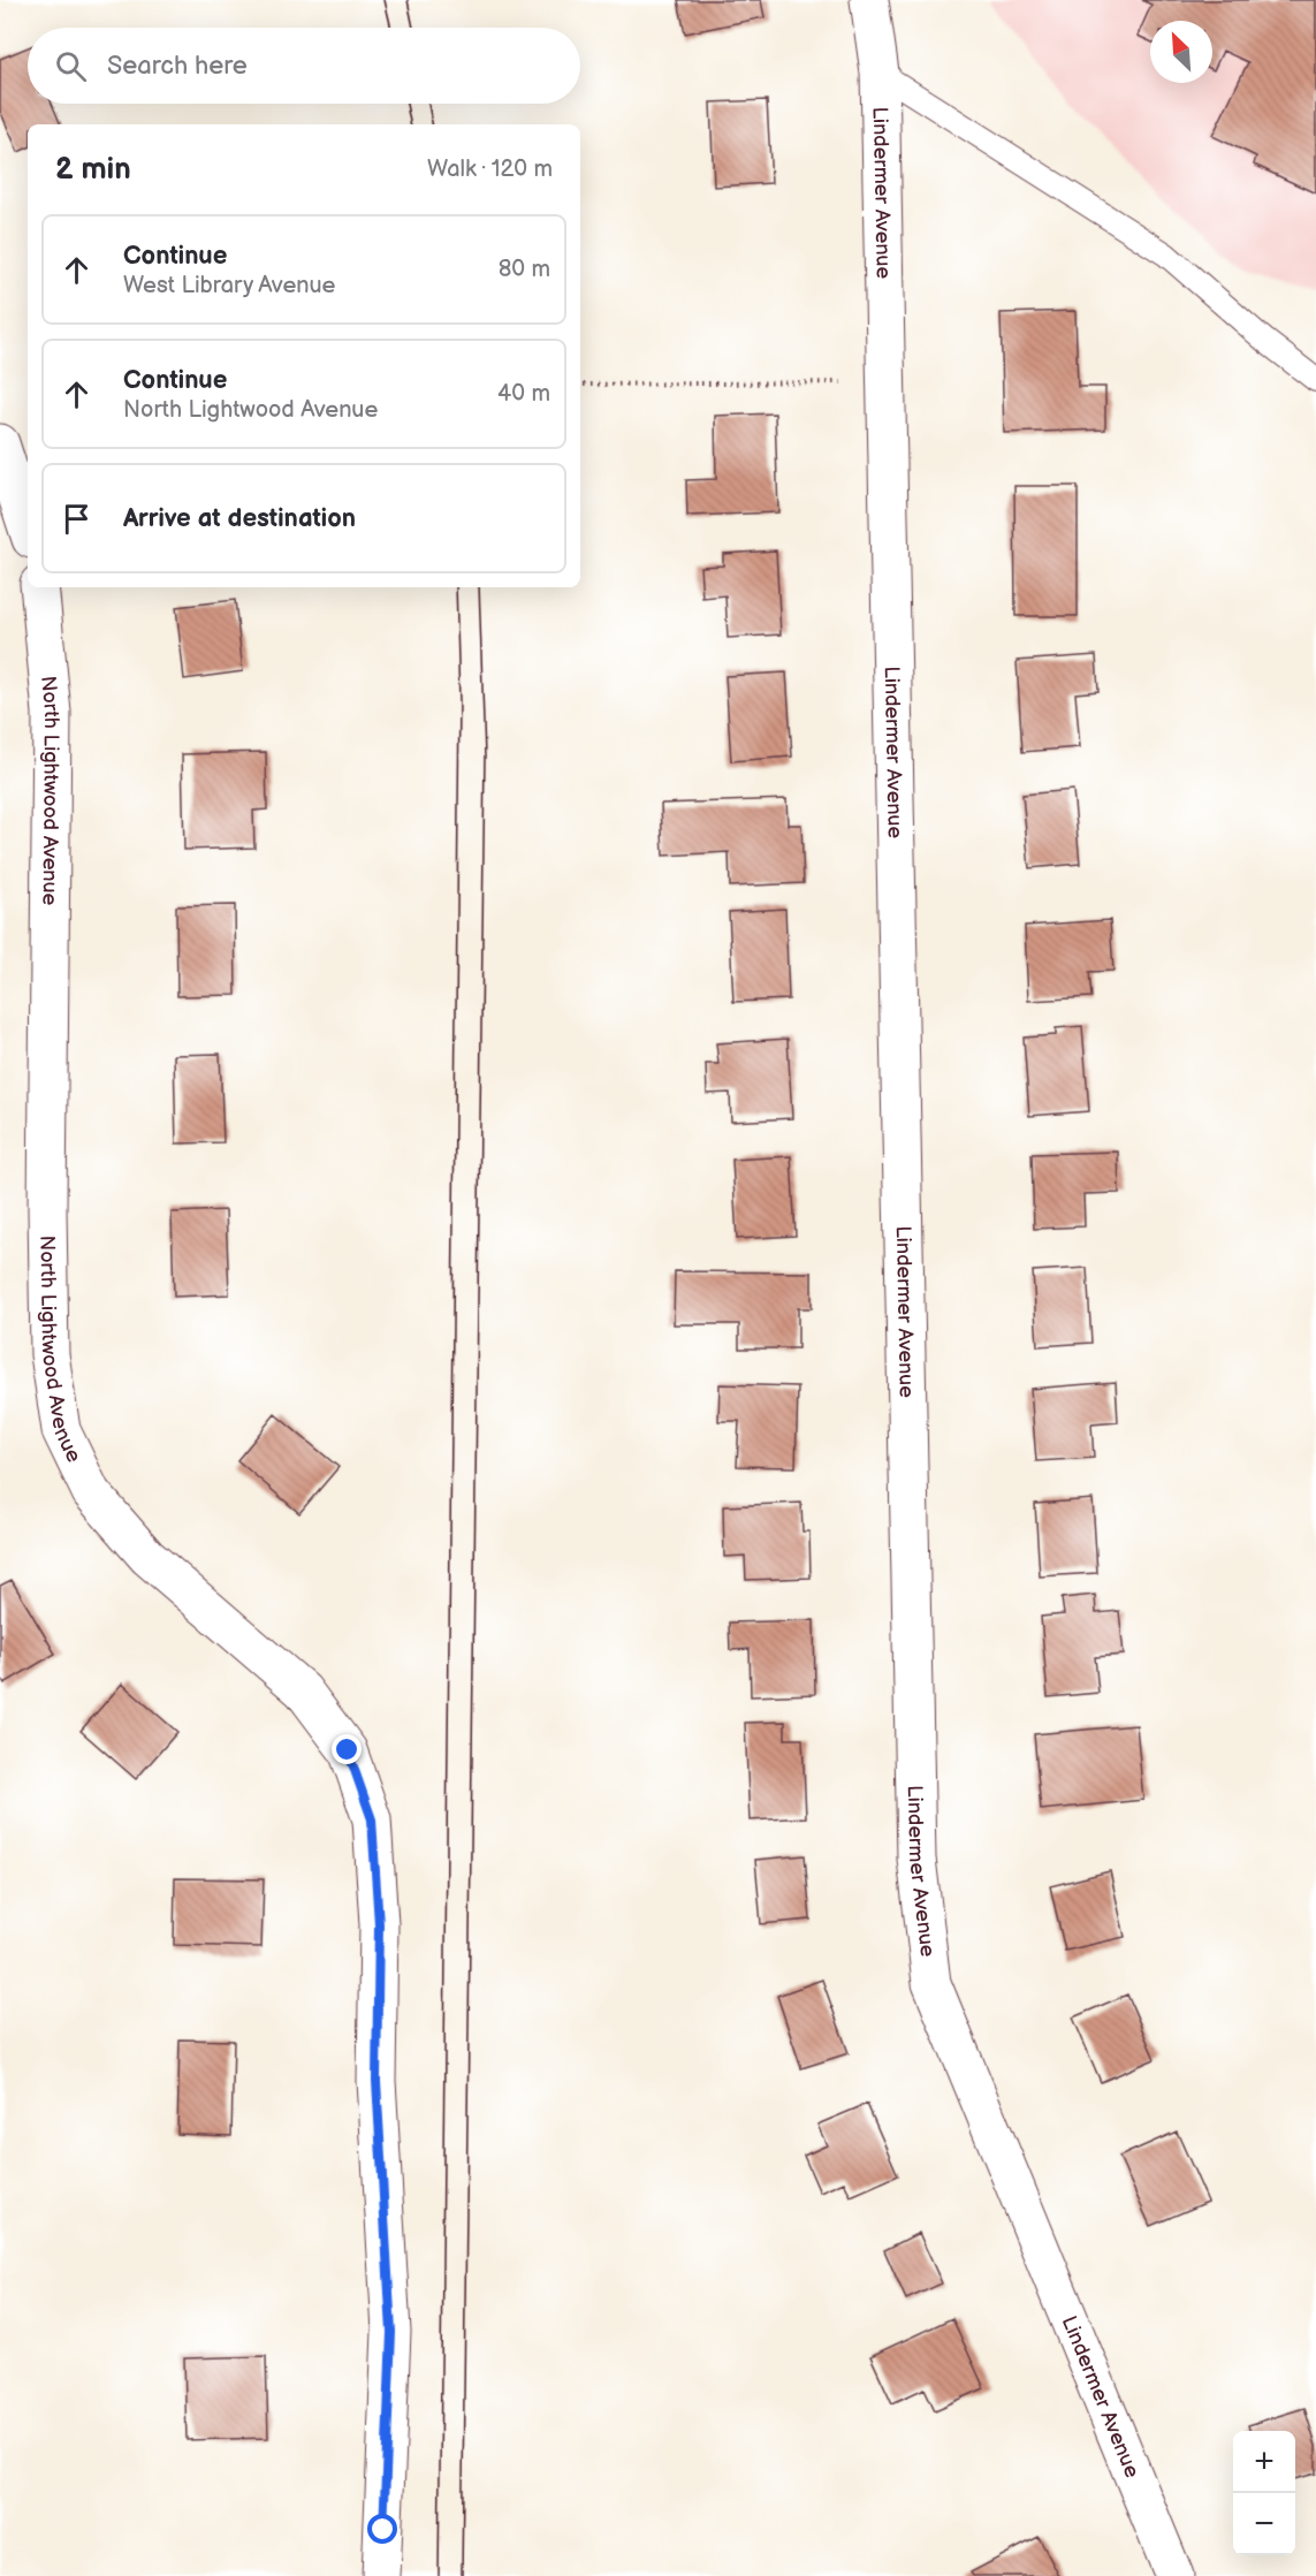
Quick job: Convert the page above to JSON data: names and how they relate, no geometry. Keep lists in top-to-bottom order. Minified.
{"streets":{"street":["Lindermer Avenue","North Lightwood Avenue"]},"north":"top left","page":{"search":"Search here","heading":["2 min","Walk · 120 m"],"list":[["Continue","West Library Avenue","80 m"],["Continue","North Lightwood Avenue","40 m"],"Arrive at destination"],"map_buttons":["+","−"]}}
